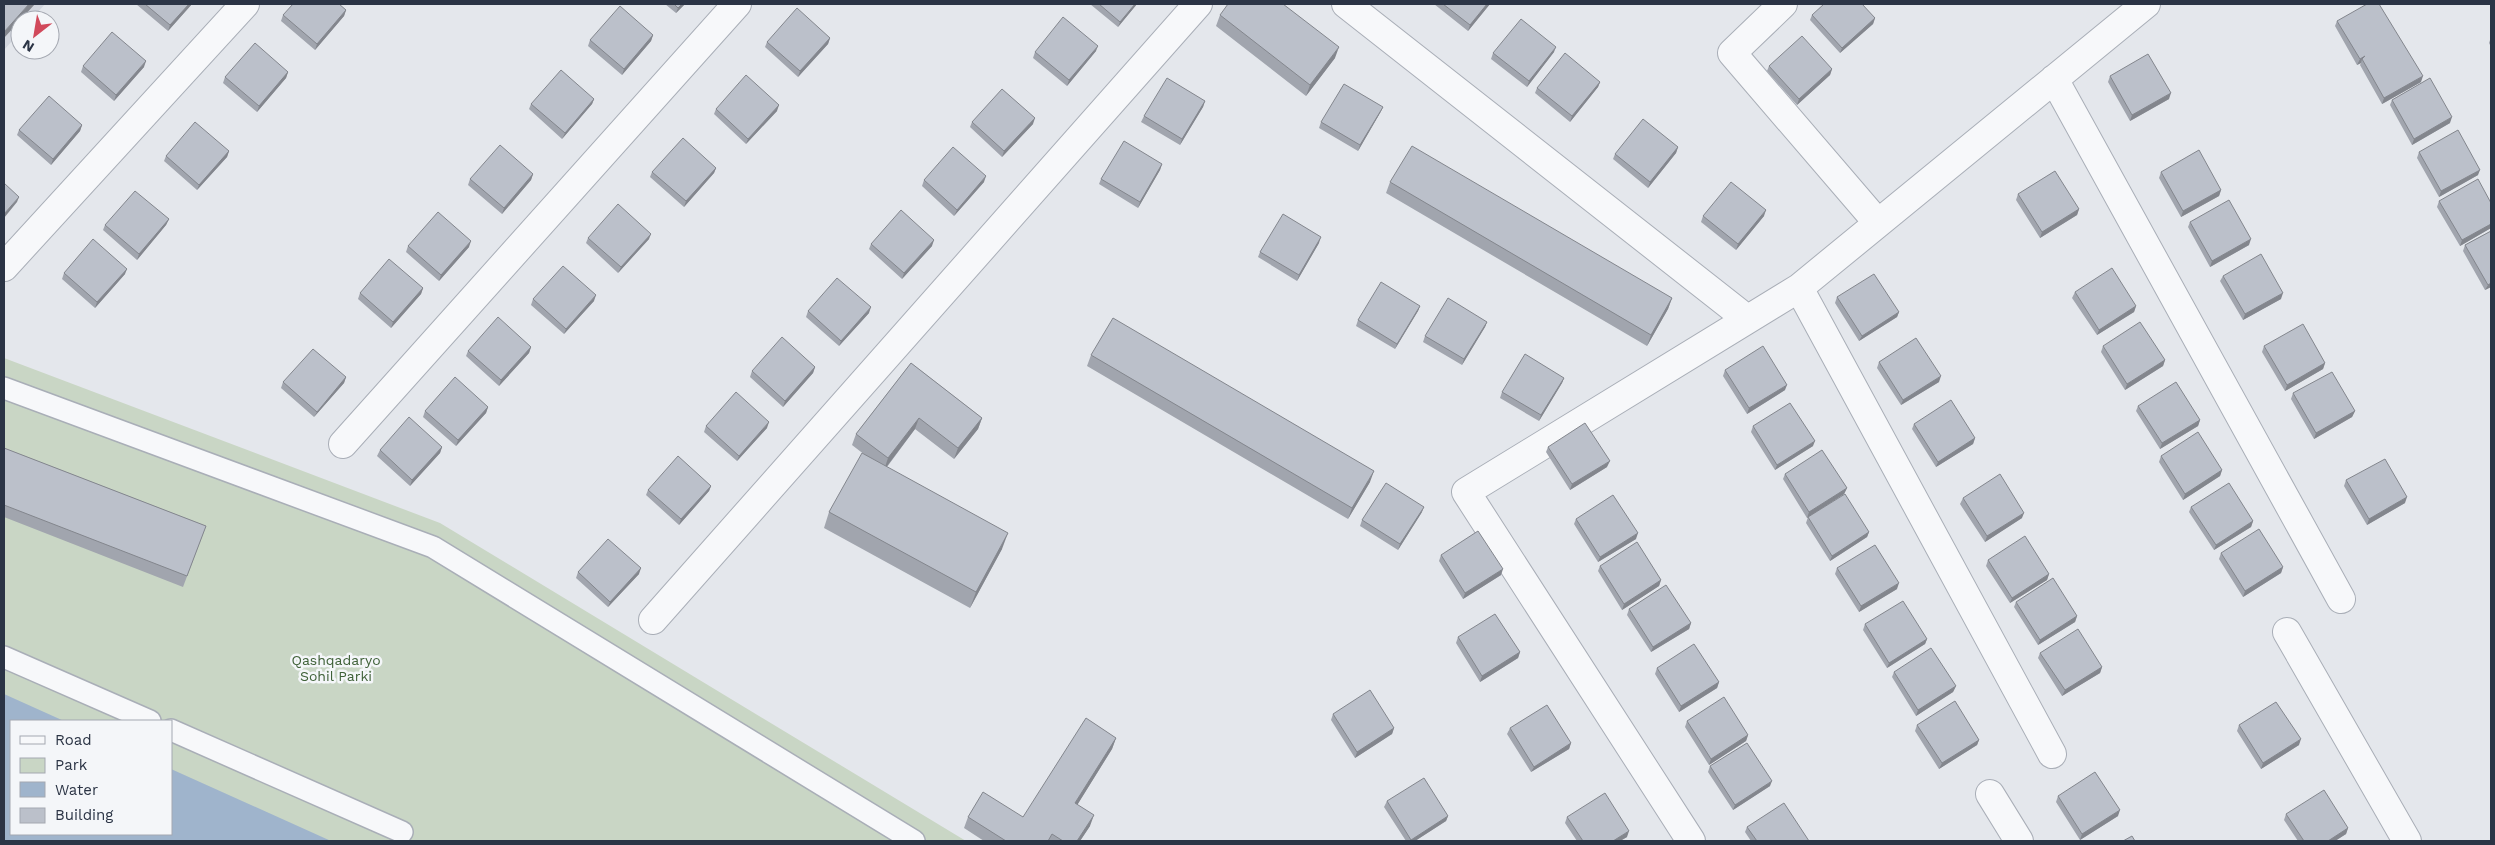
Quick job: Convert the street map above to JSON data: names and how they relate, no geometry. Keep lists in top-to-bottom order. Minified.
{"parks":["Qashqadaryo Sohil Parki"],"legend":["Road","Park","Water","Building"],"north":"bottom left"}
